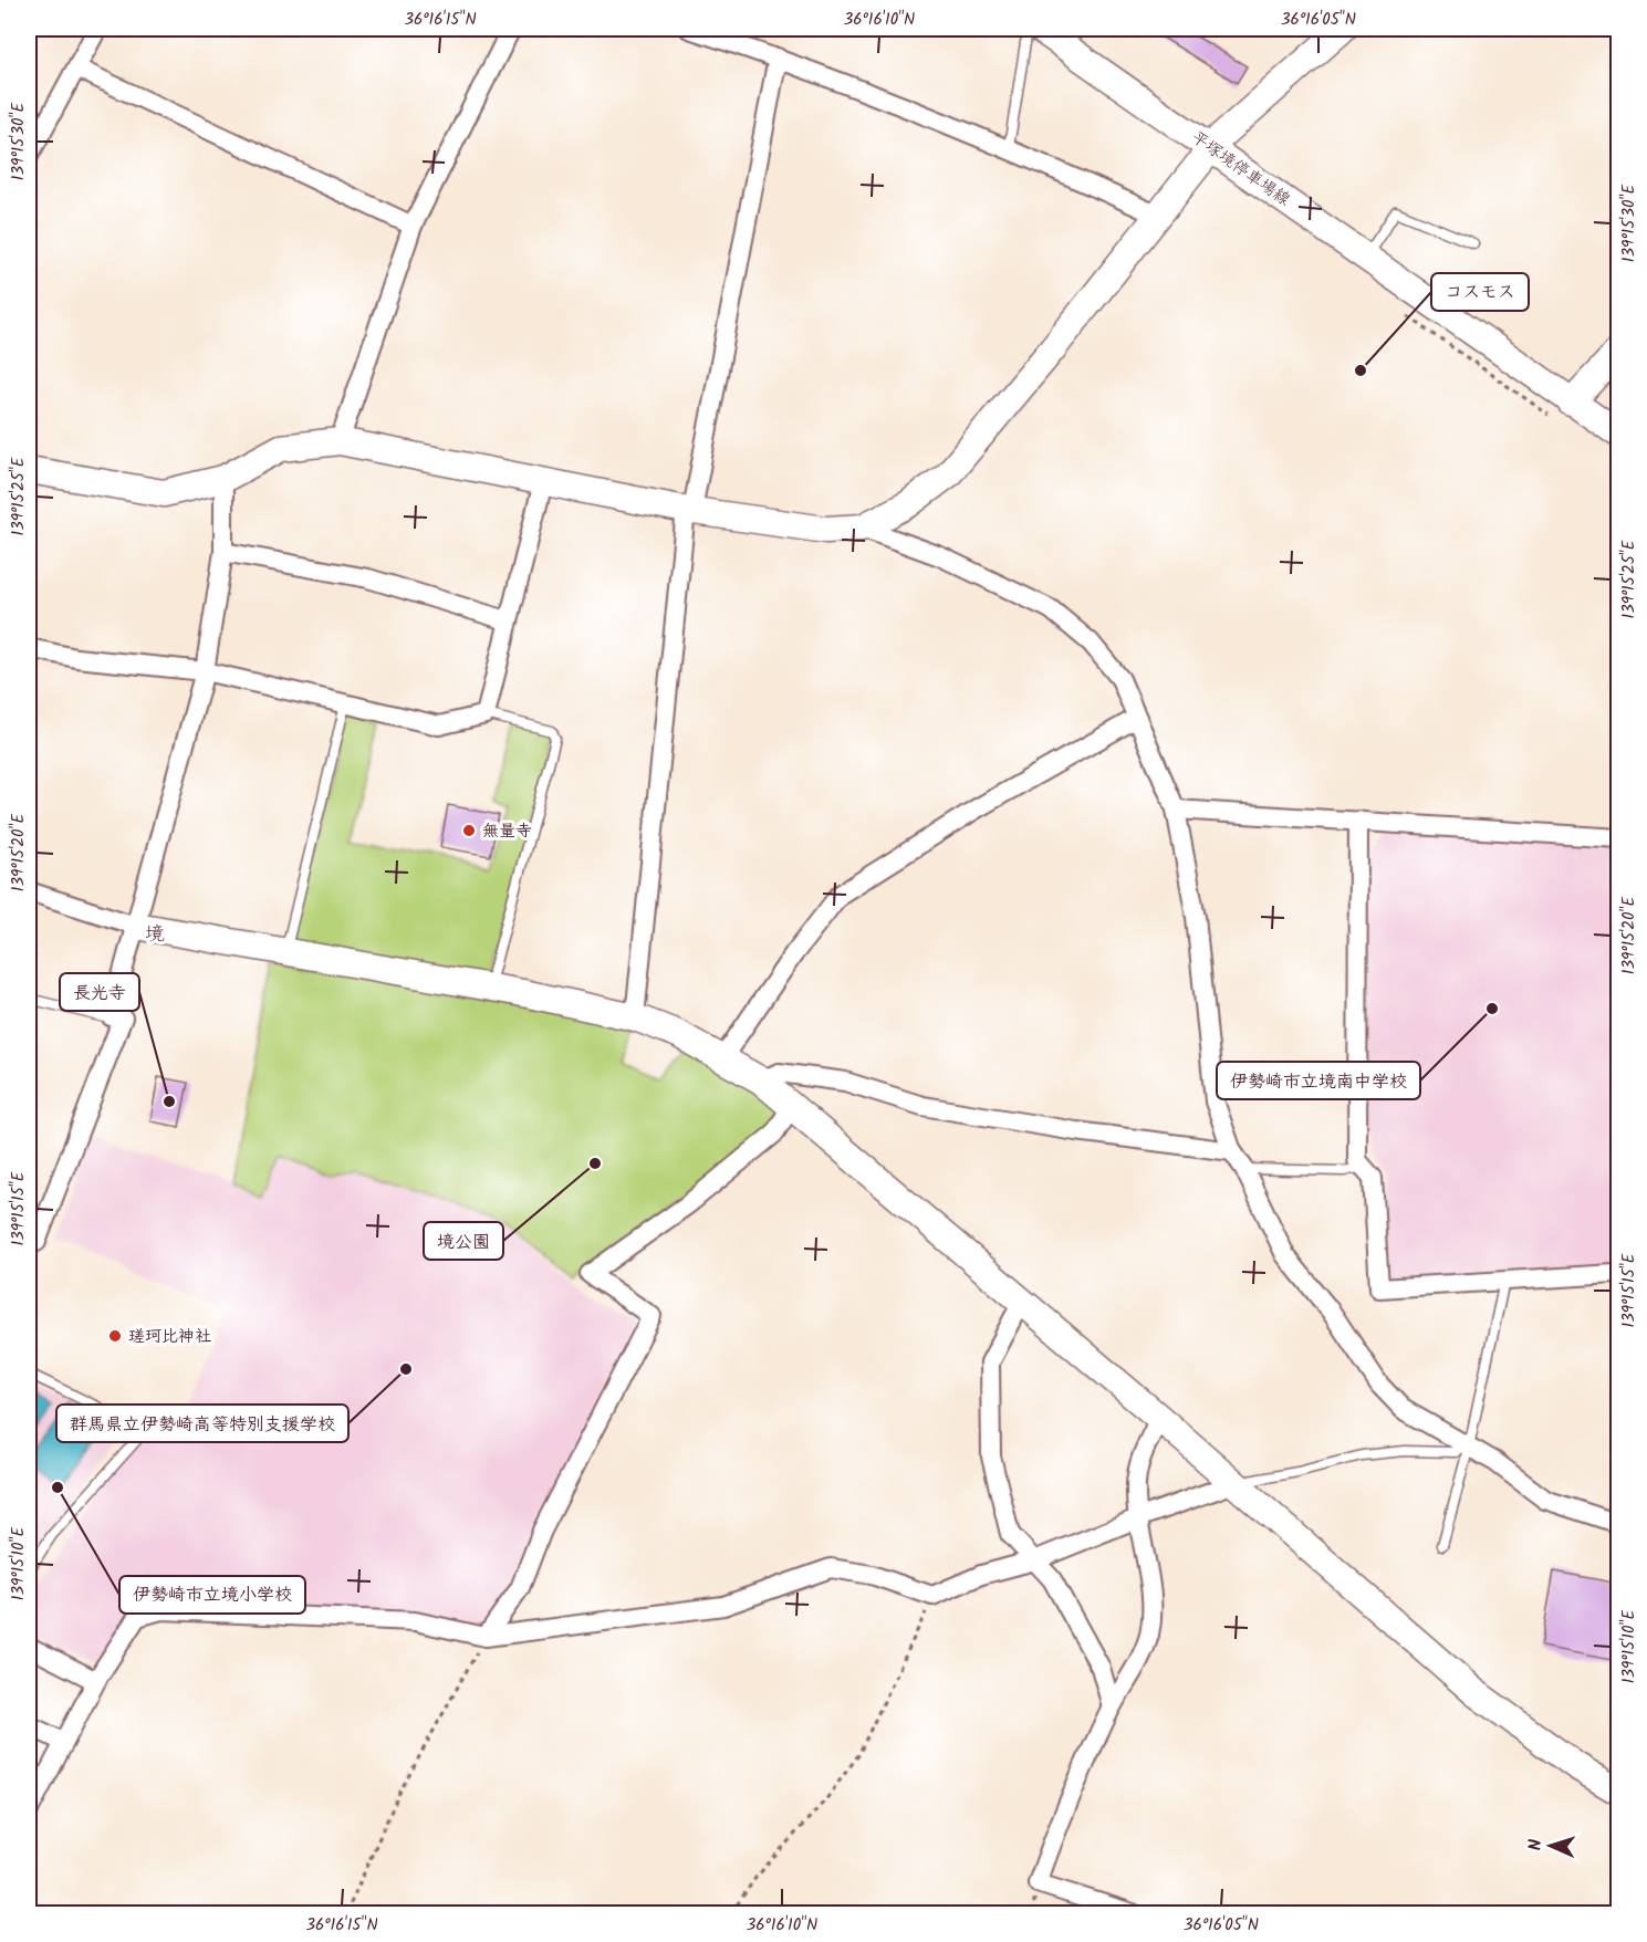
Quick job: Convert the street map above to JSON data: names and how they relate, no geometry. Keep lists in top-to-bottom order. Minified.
{"streets":{"street":["平塚境停車場線"]},"districts":["境"],"places":["コスモス","無量寺","伊勢崎市立境南中学校","長光寺","境公園","瑳珂比神社","群馬県立伊勢崎高等特別支援学校","伊勢崎市立境小学校"],"north":"left","coordinates":["36°16'15\"N","36°16'10\"N","36°16'05\"N","139°15'30\"E","139°15'25\"E","139°15'20\"E","139°15'15\"E","139°15'10\"E"]}
